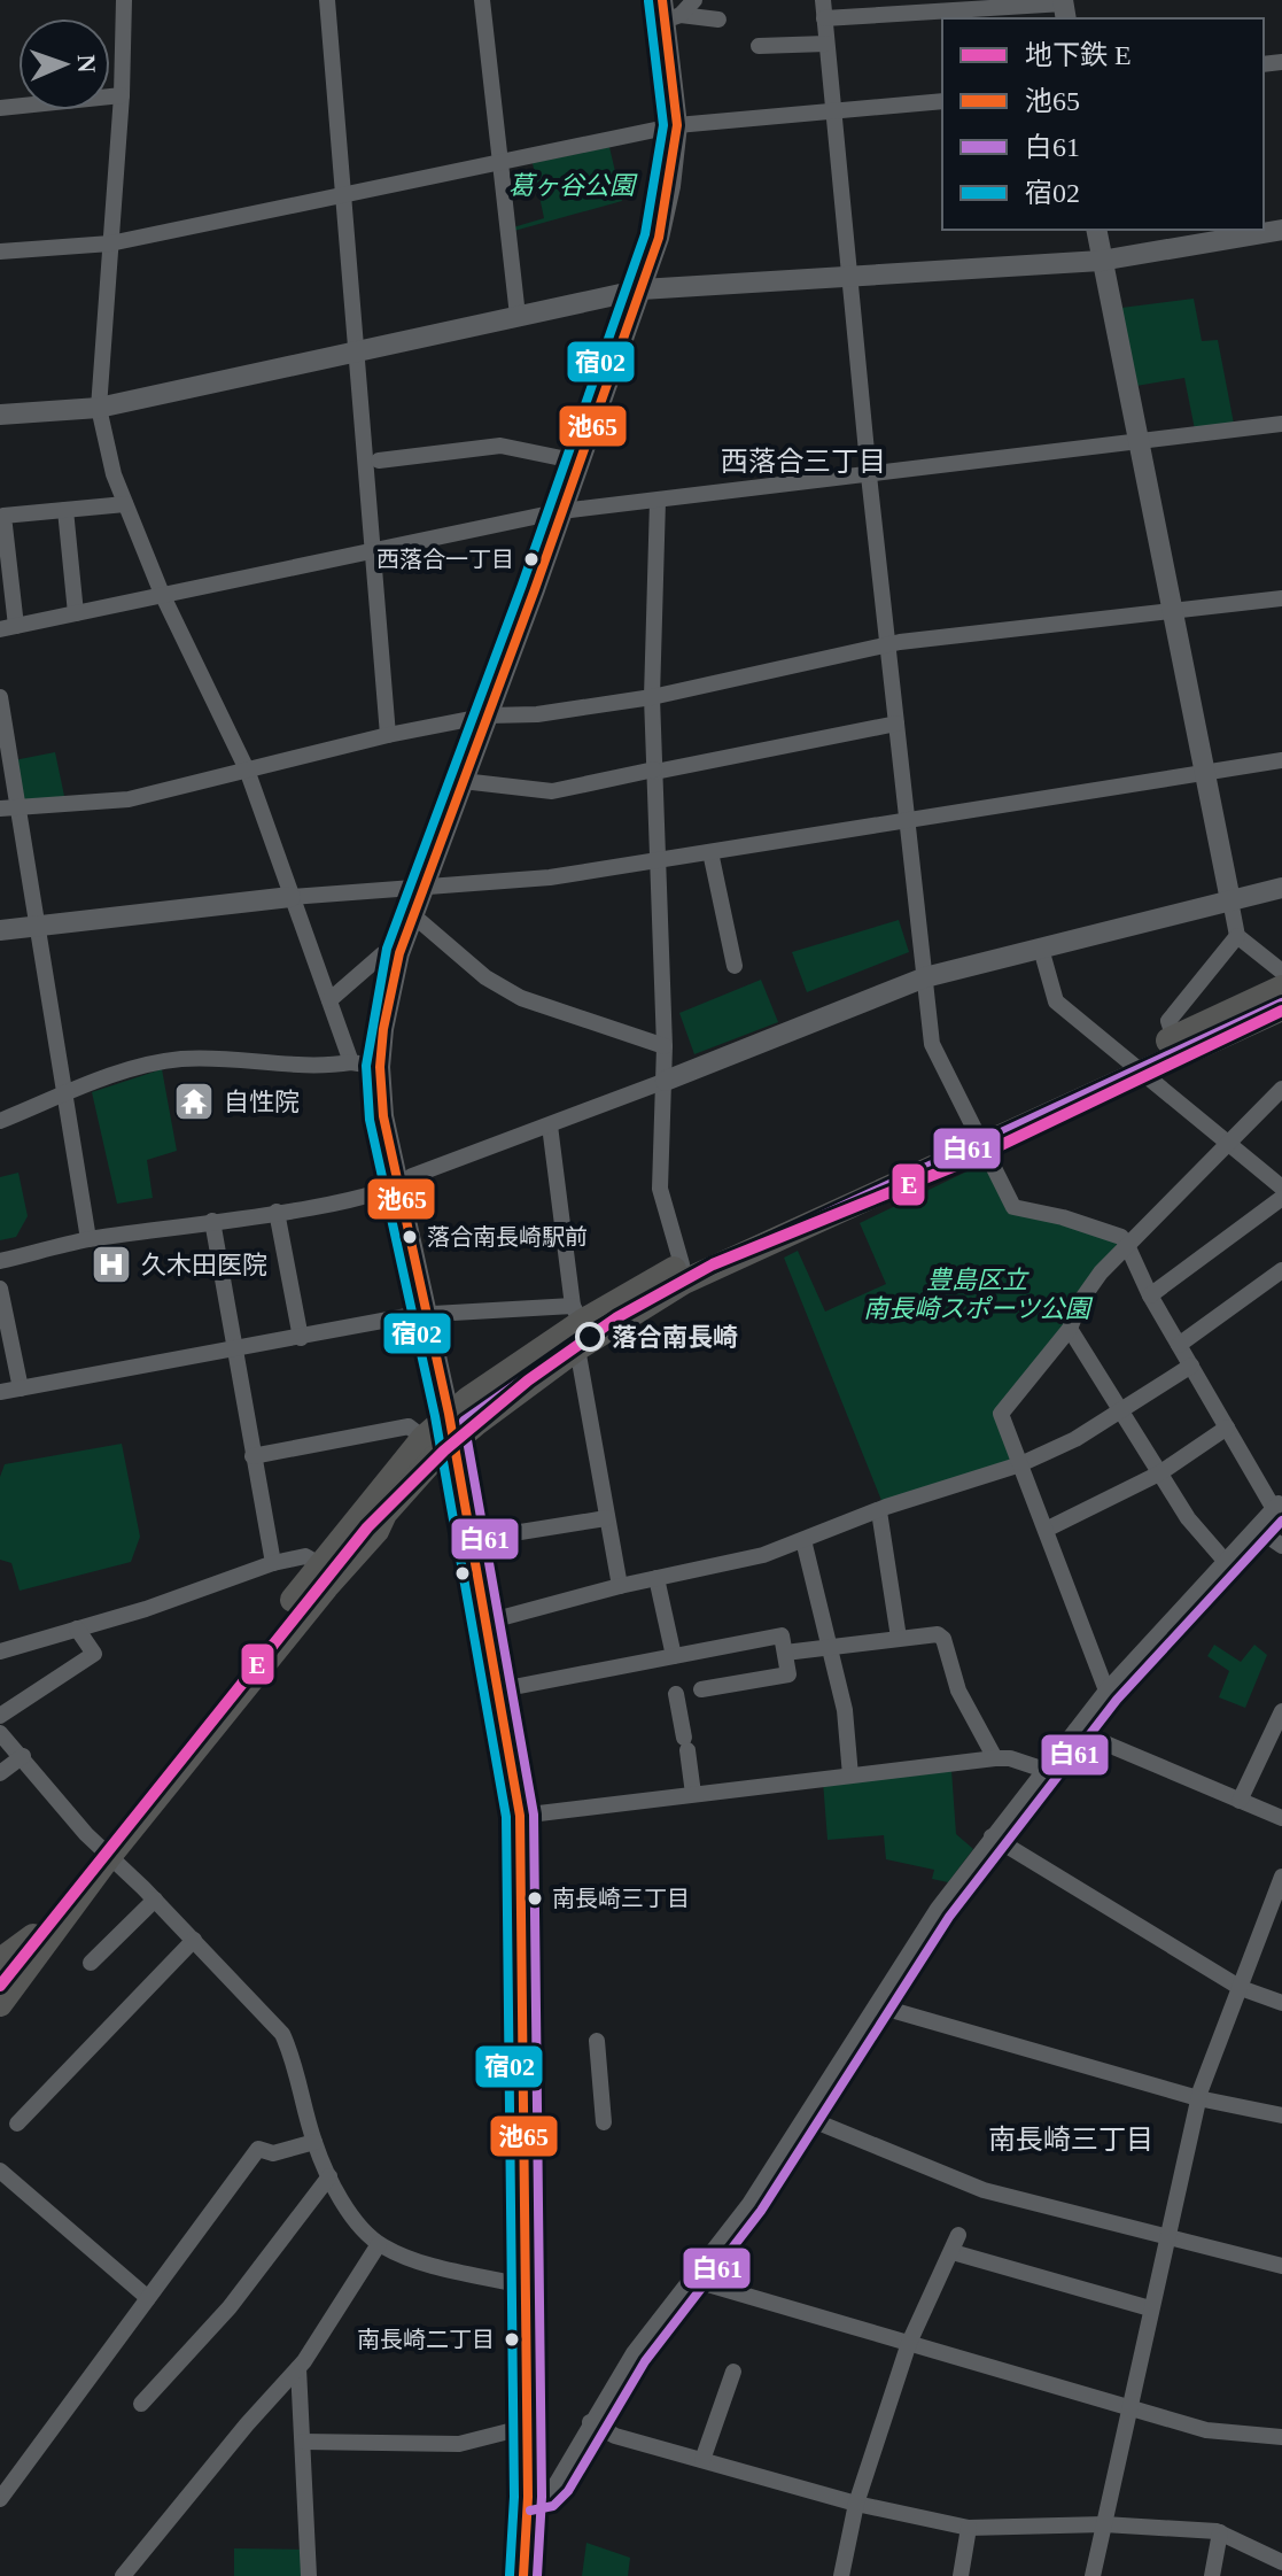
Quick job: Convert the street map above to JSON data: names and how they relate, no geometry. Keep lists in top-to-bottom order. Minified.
{"districts":["西落合三丁目","南長崎三丁目"],"parks":["葛ヶ谷公園","豊島区立 南長崎スポーツ公園"],"places":{"other":["西落合一丁目","落合南長崎駅前","落合南長崎","南長崎三丁目","南長崎二丁目"],"temple":["自性院"],"hospital":["久木田医院"]},"lines":["transit line 池65","transit line 宿02","transit line 白61","metro line E"],"legend":["地下鉄 E","池65","白61","宿02"],"north":"right"}
